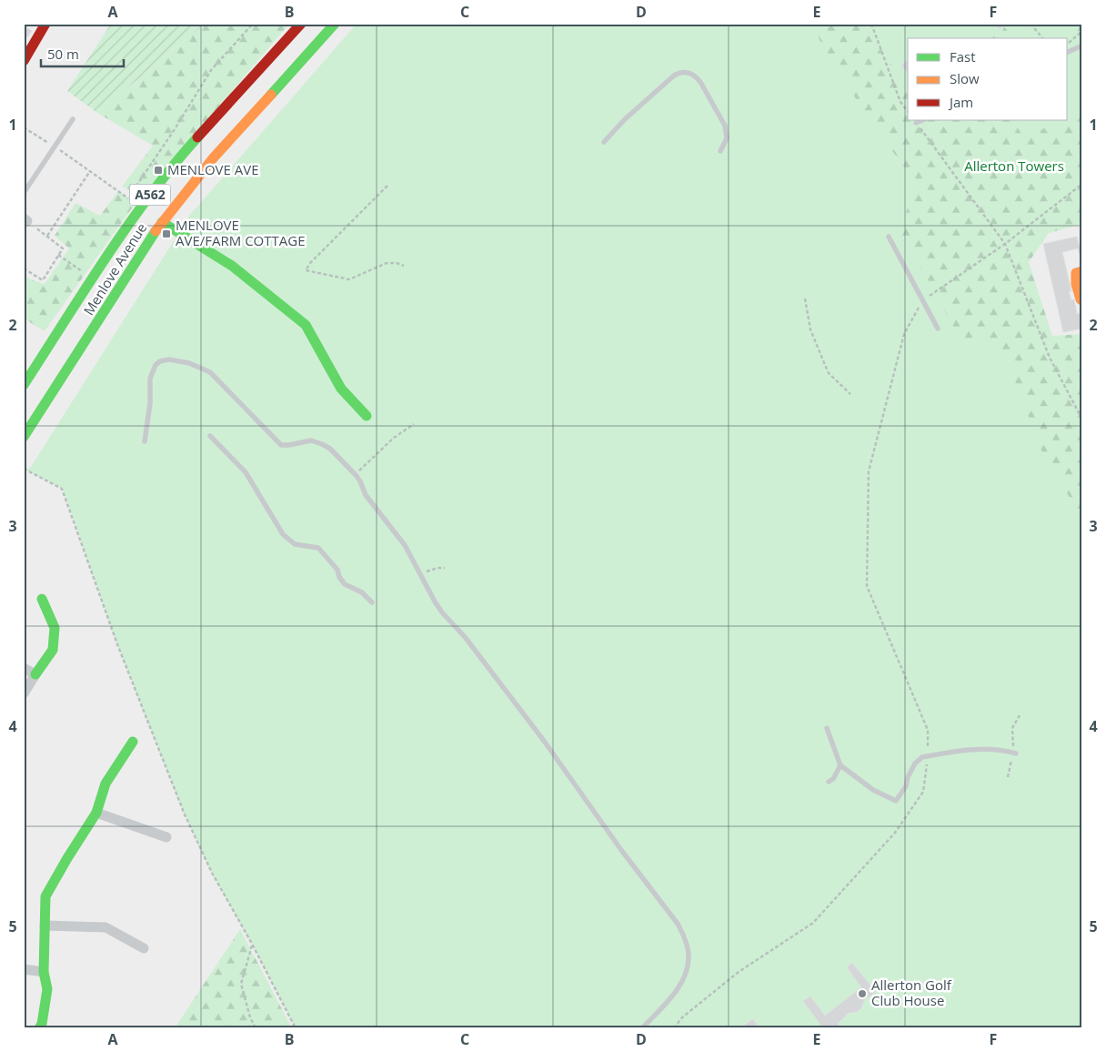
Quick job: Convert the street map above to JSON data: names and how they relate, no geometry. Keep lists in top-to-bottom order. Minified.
{"streets":{"main road":["A562","Menlove Avenue"]},"parks":["Allerton Towers"],"places":{"transit":["MENLOVE AVE","MENLOVE AVE/FARM COTTAGE"],"other":["Allerton Golf Club House"]},"legend":["Fast","Slow","Jam"],"scale_bar":"50 m","grid":{"columns":["A","B","C","D","E","F"],"rows":["1","2","3","4","5"]}}
